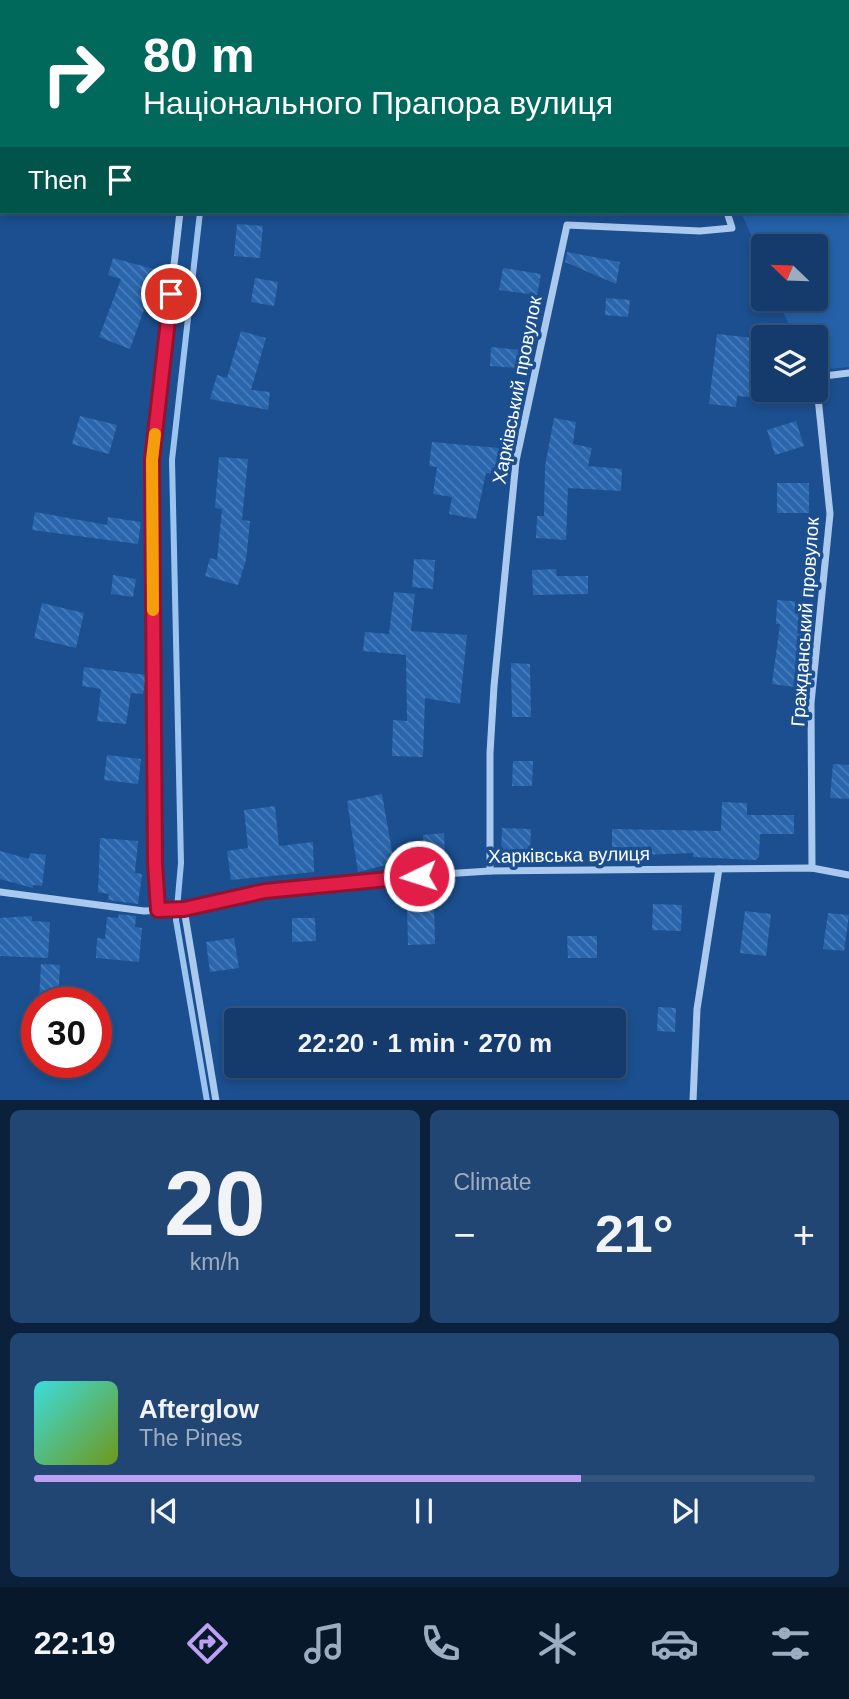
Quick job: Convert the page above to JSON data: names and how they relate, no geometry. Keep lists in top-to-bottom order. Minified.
{"streets":{"street":["Харківський провулок","Гражданський провулок","Харківська вулиця"]},"crossings":[["Харківський провулок","Харківська вулиця"],["Гражданський провулок","Харківська вулиця"]],"north":"top left","page":{"turn":["80 m","Національного Прапора вулиця"],"then":"Then","limit":"30","trip":"22:20 · 1 min · 270 m","tile":[["20","km/h"],"Climate"],"heat":["−","21°","+"],"song":["Afterglow","The Pines"],"tabs":"22:19"}}
